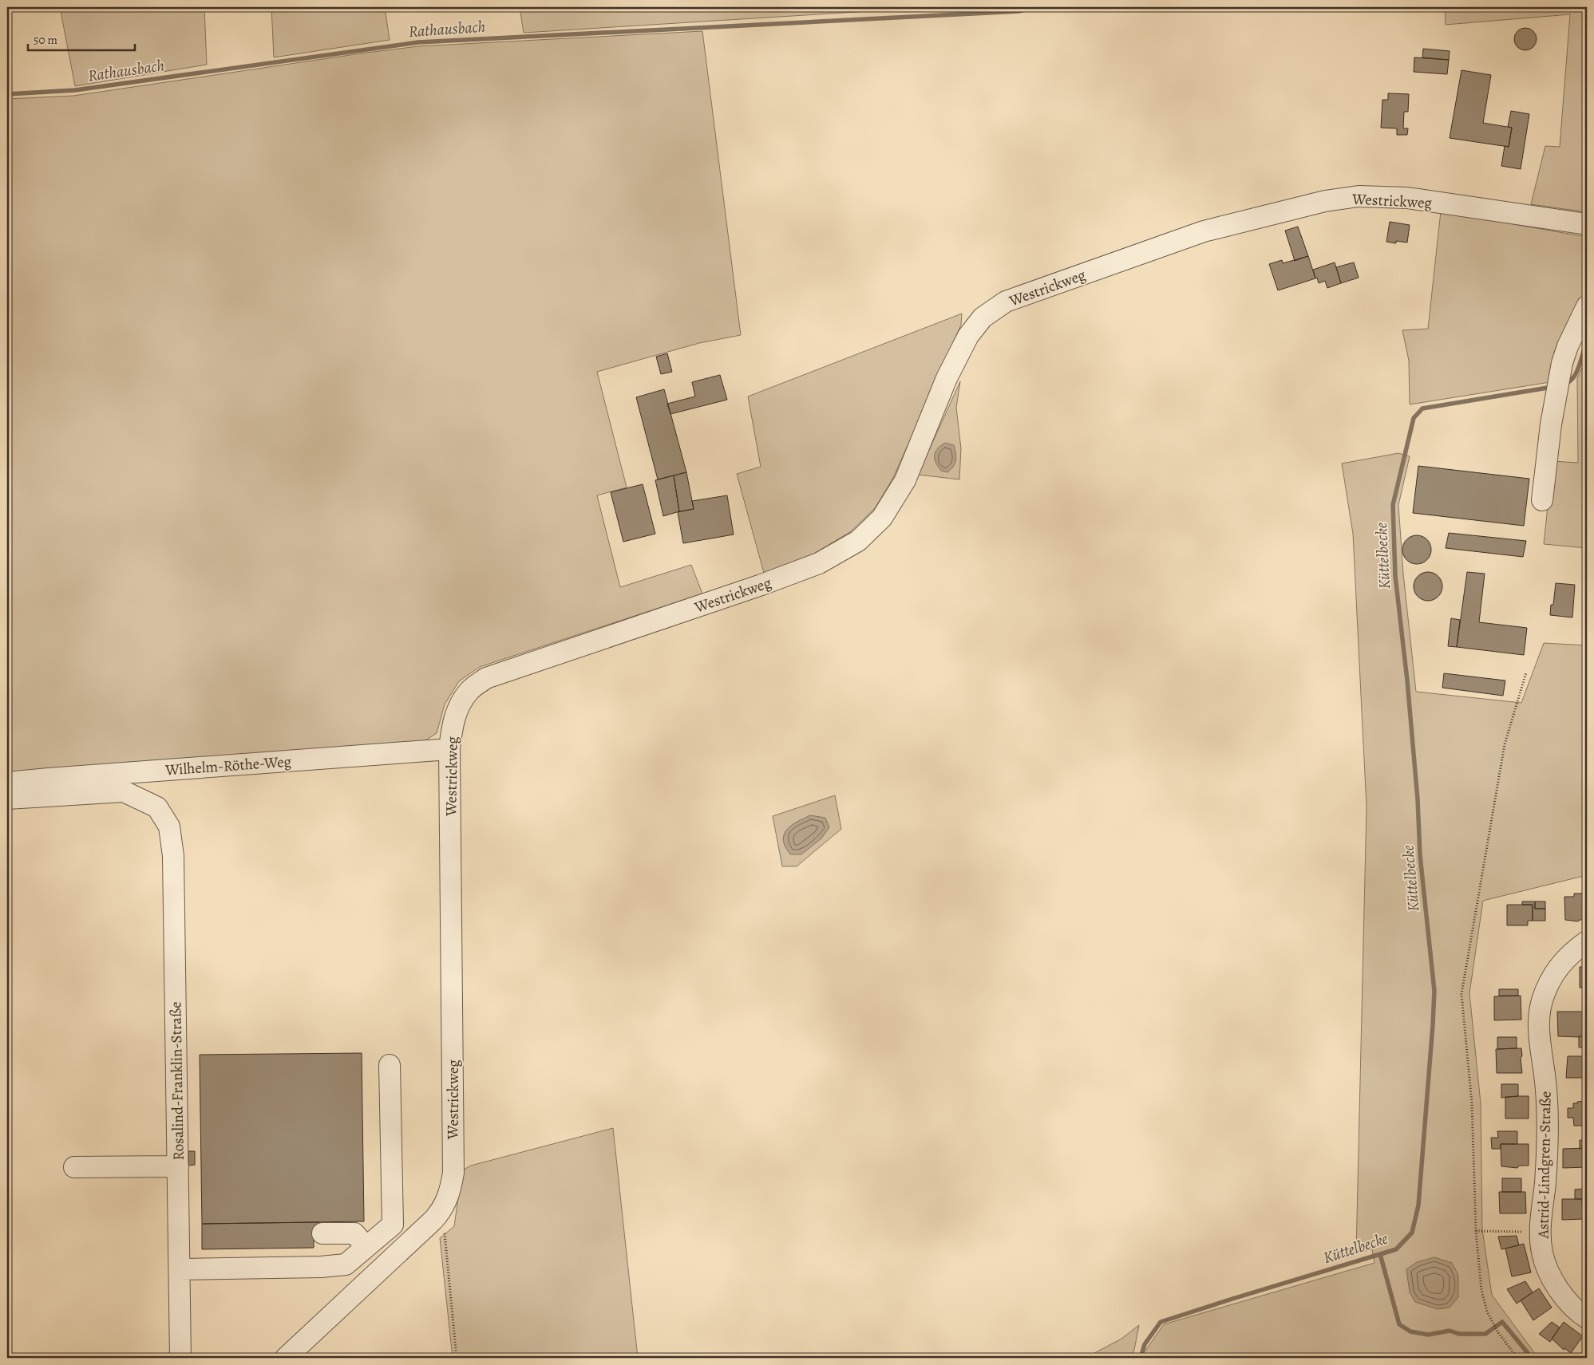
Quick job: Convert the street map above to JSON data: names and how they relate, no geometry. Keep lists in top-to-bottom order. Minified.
{"streets":{"street":["Westrickweg","Wilhelm-Röthe-Weg","Rosalind-Franklin-Straße","Astrid-Lindgren-Straße"]},"crossings":[["Westrickweg","Wilhelm-Röthe-Weg"]],"water":["Rathausbach","Küttelbecke"],"scale_bar":"50 m"}
